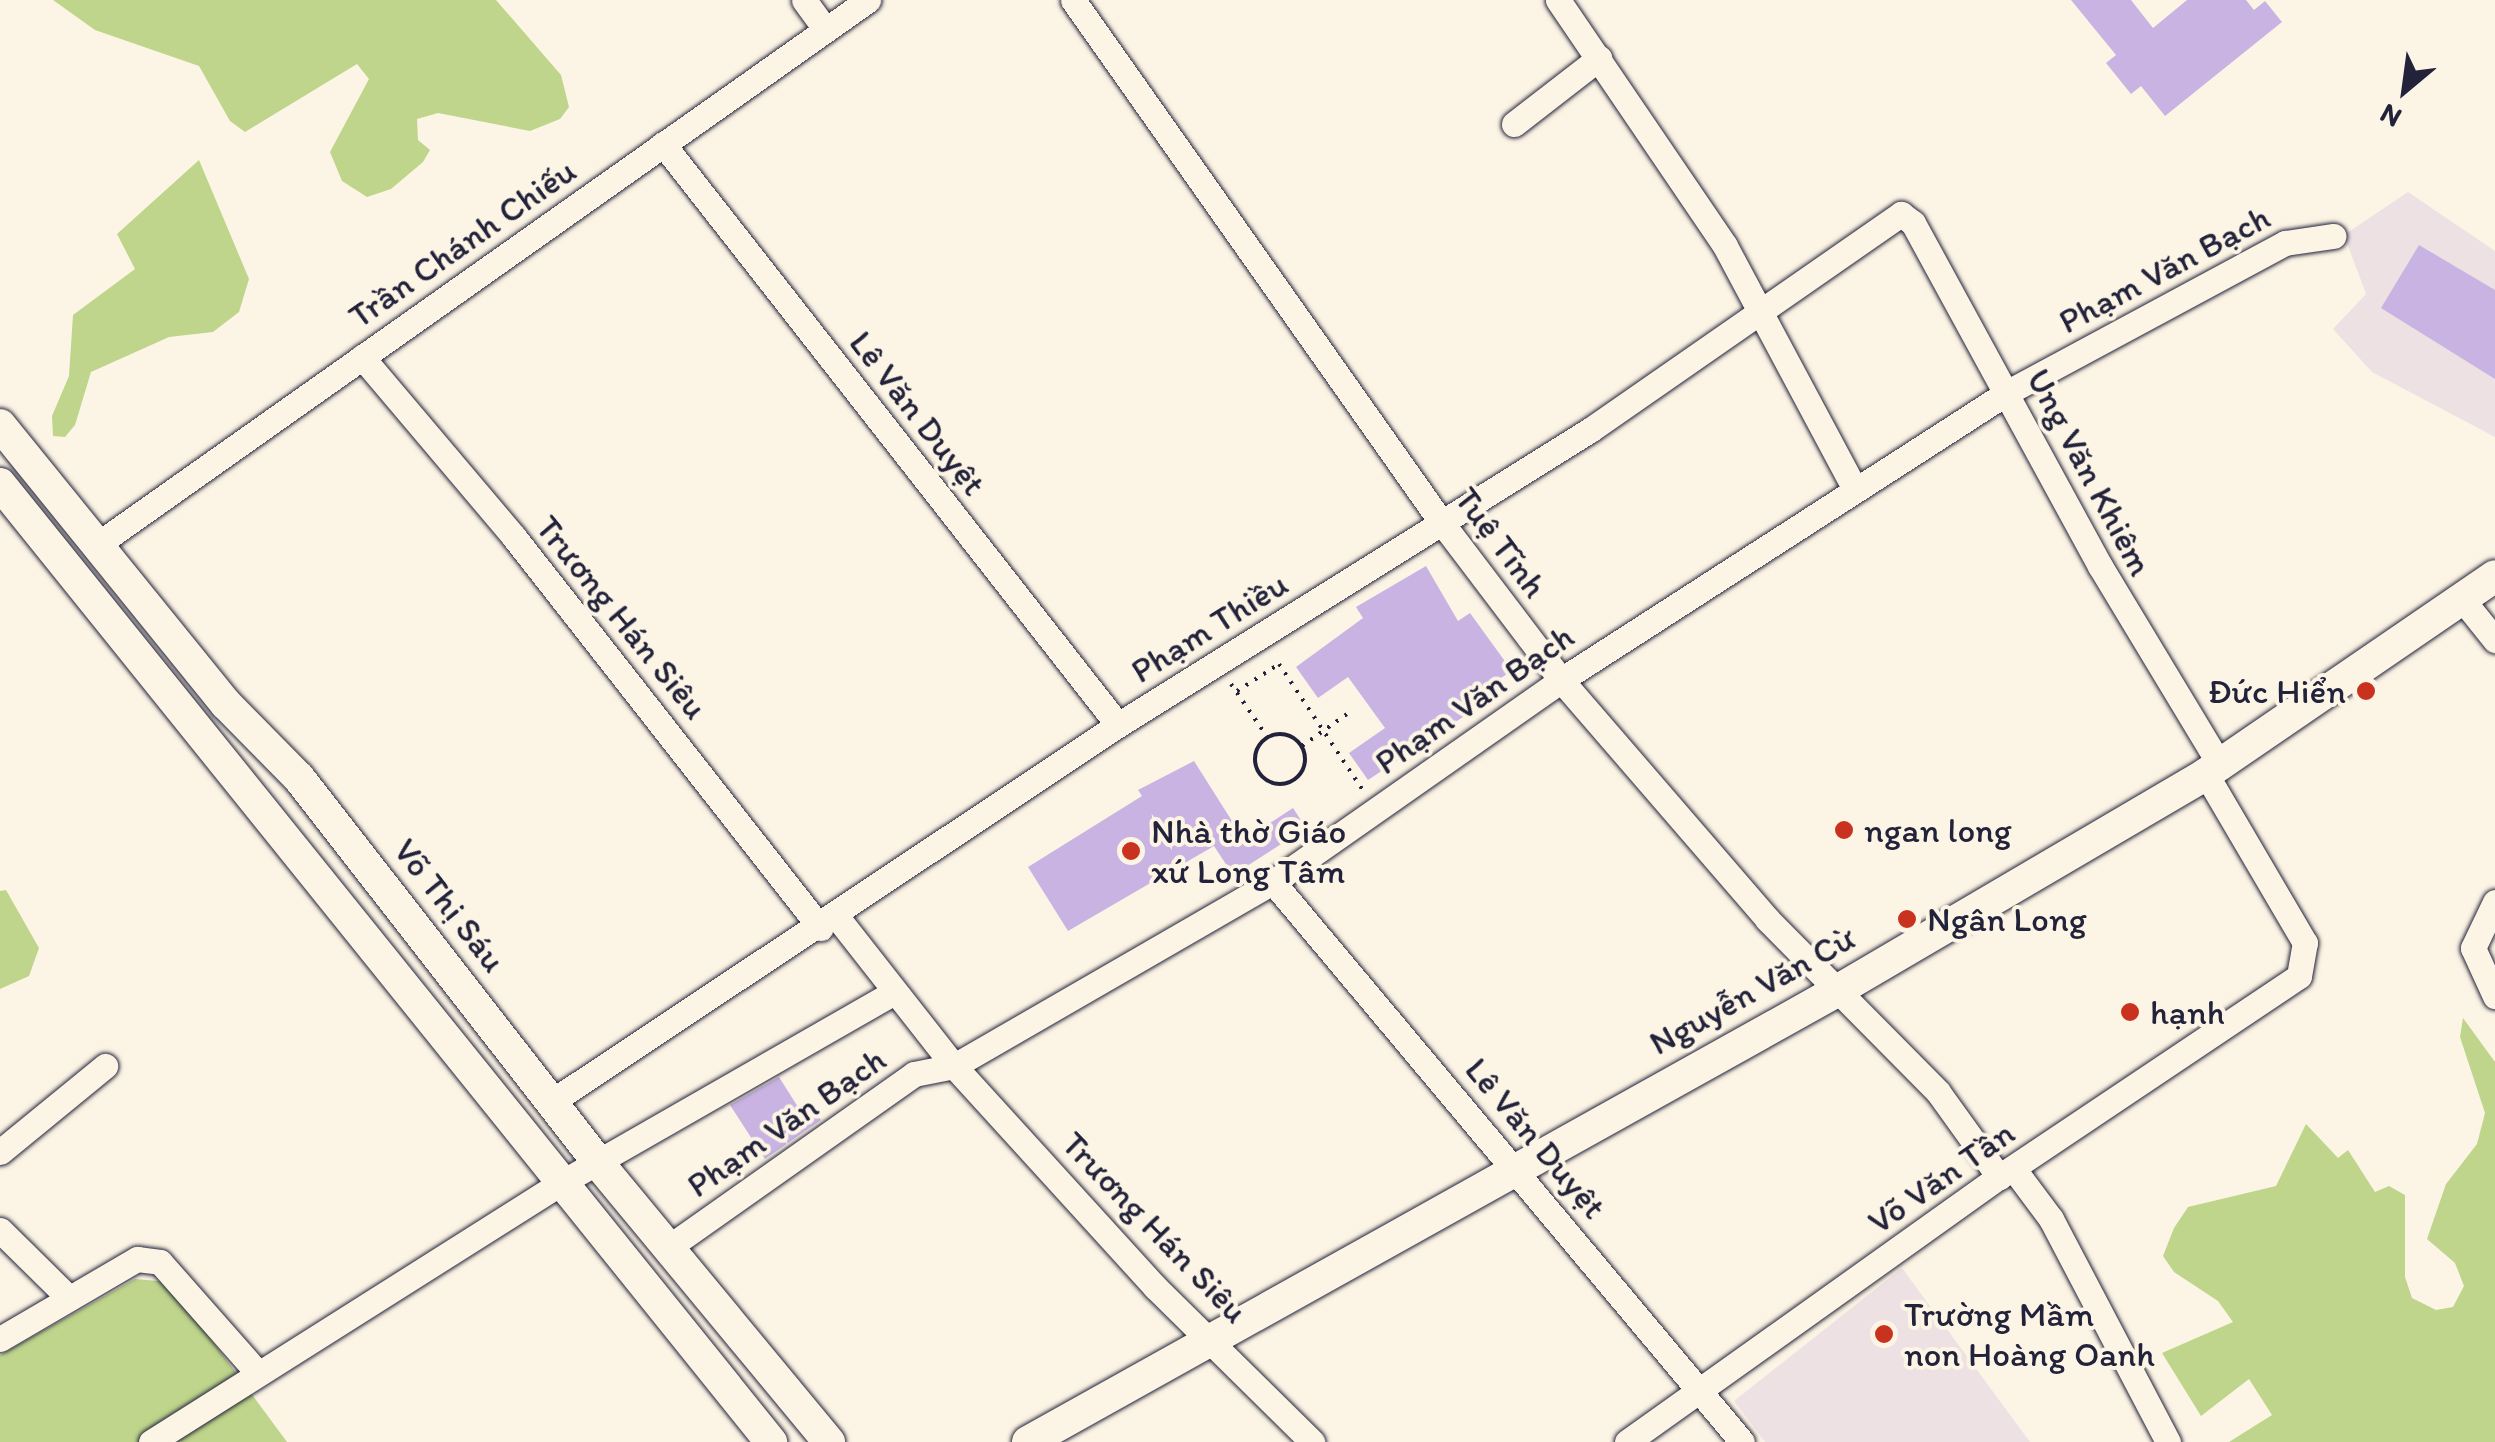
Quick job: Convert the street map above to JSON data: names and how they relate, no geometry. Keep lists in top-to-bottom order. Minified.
{"streets":{"main road":["Võ Thị Sáu","Nguyễn Văn Cừ"],"street":["Trần Chánh Chiếu","Phạm Văn Bạch","Lê Văn Duyệt","Ung Văn Khiêm","Tuệ Tĩnh","Trương Hán Siêu","Phạm Thiều","Võ Văn Tần"]},"crossings":[["Trần Chánh Chiếu","Lê Văn Duyệt"],["Trần Chánh Chiếu","Trương Hán Siêu"],["Trần Chánh Chiếu","Võ Thị Sáu"],["Phạm Văn Bạch","Lê Văn Duyệt"],["Phạm Văn Bạch","Ung Văn Khiêm"],["Phạm Văn Bạch","Tuệ Tĩnh"],["Phạm Văn Bạch","Trương Hán Siêu"],["Phạm Văn Bạch","Võ Thị Sáu"],["Lê Văn Duyệt","Phạm Thiều"],["Lê Văn Duyệt","Nguyễn Văn Cừ"],["Lê Văn Duyệt","Võ Văn Tần"],["Ung Văn Khiêm","Phạm Thiều"],["Ung Văn Khiêm","Nguyễn Văn Cừ"],["Ung Văn Khiêm","Võ Văn Tần"],["Tuệ Tĩnh","Phạm Thiều"],["Tuệ Tĩnh","Nguyễn Văn Cừ"],["Tuệ Tĩnh","Võ Văn Tần"],["Trương Hán Siêu","Phạm Thiều"],["Trương Hán Siêu","Nguyễn Văn Cừ"],["Phạm Thiều","Võ Thị Sáu"]],"places":["Đức Hiển","ngan long","Nhà thờ Giáo xứ Long Tâm","Ngân Long","hạnh","Trường Mầm non Hoàng Oanh"],"north":"bottom left"}
